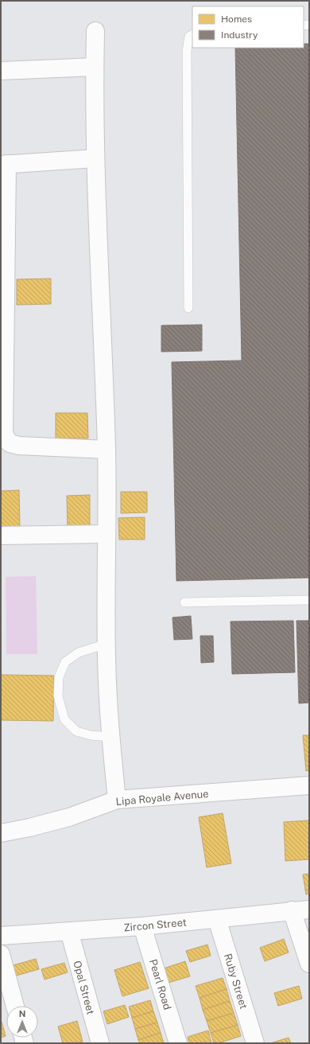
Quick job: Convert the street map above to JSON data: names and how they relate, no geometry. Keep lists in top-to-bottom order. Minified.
{"streets":{"street":["Lipa Royale Avenue","Zircon Street","Ruby Street","Pearl Road","Opal Street"]},"crossings":[["Zircon Street","Ruby Street"],["Zircon Street","Pearl Road"],["Zircon Street","Opal Street"]],"legend":["Homes","Industry"],"north":"top"}
